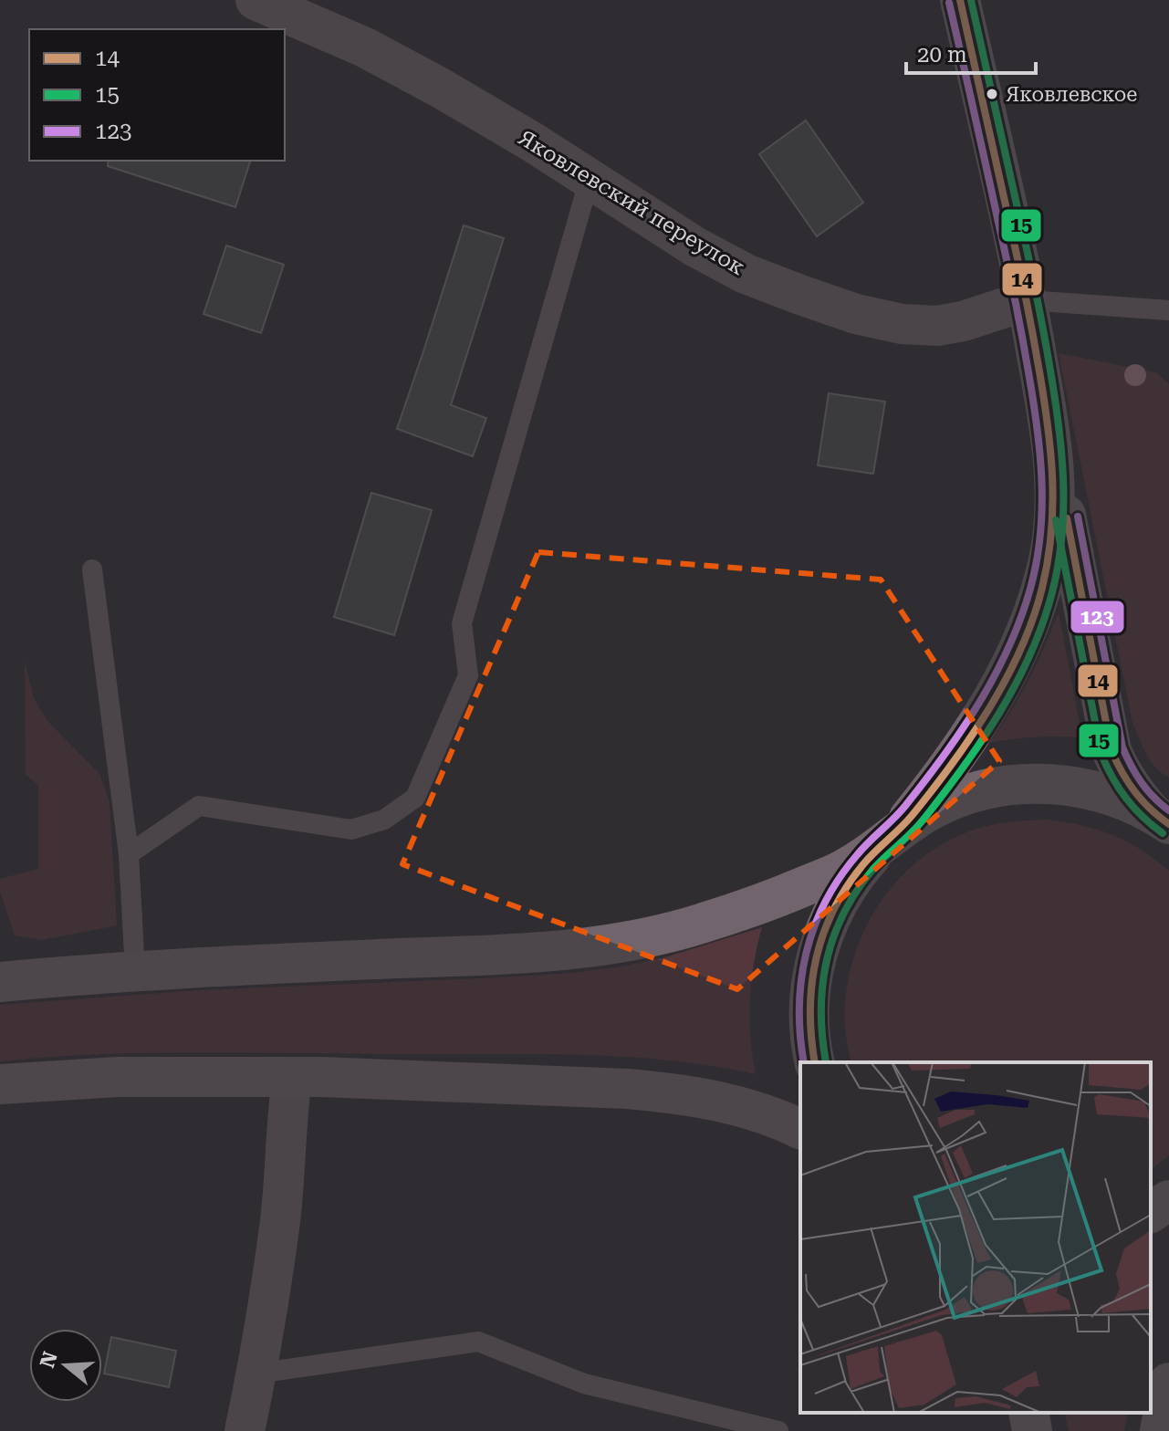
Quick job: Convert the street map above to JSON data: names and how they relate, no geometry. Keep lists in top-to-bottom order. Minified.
{"streets":{"street":["Яковлевский переулок"]},"places":["Яковлевское"],"lines":["transit line 14","transit line 15","transit line 123"],"legend":["14","15","123"],"scale_bar":"20 m","north":"left"}
